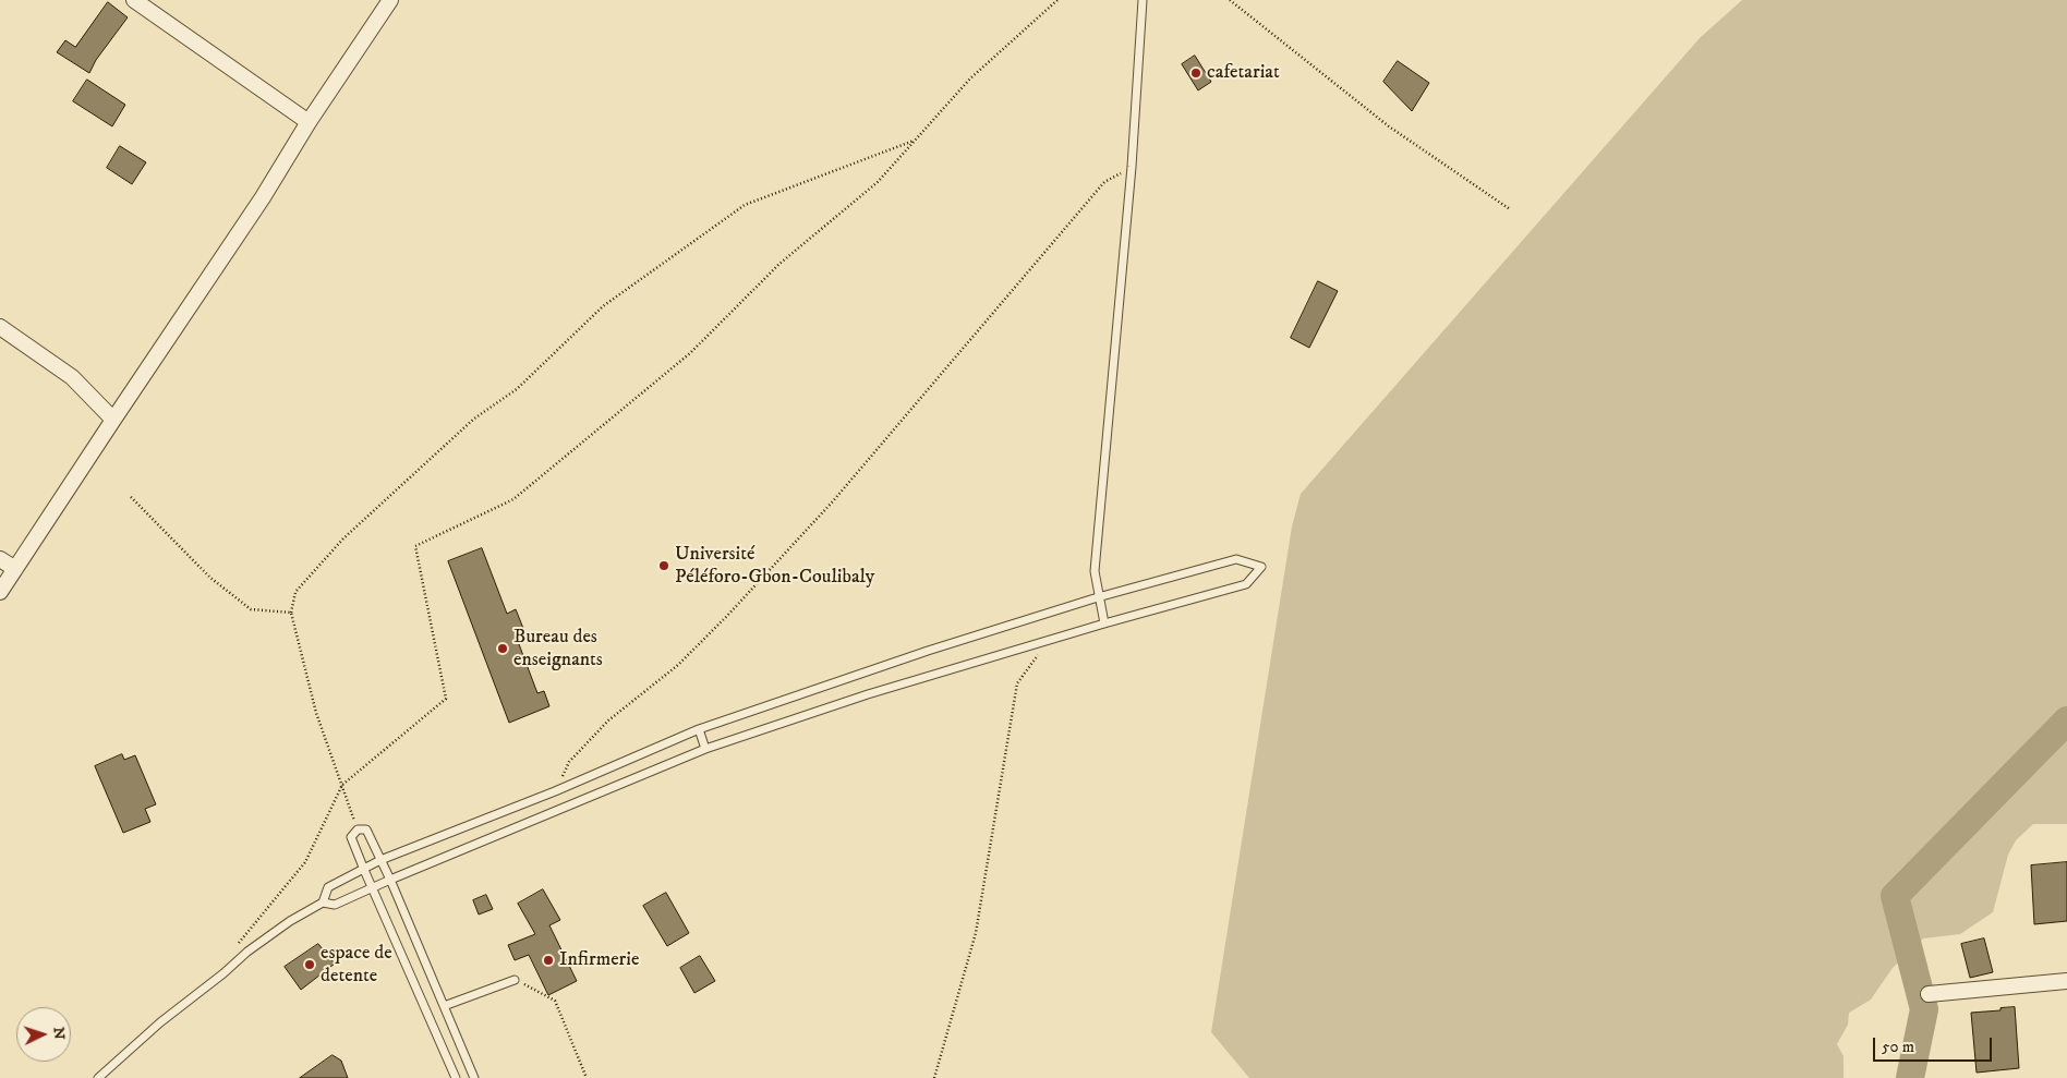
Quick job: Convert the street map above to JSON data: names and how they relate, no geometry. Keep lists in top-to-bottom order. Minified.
{"places":["cafetariat","Université Péléforo-Gbon-Coulibaly","Bureau des enseignants","Infirmerie","espace de detente"],"scale_bar":"50 m","north":"right"}
